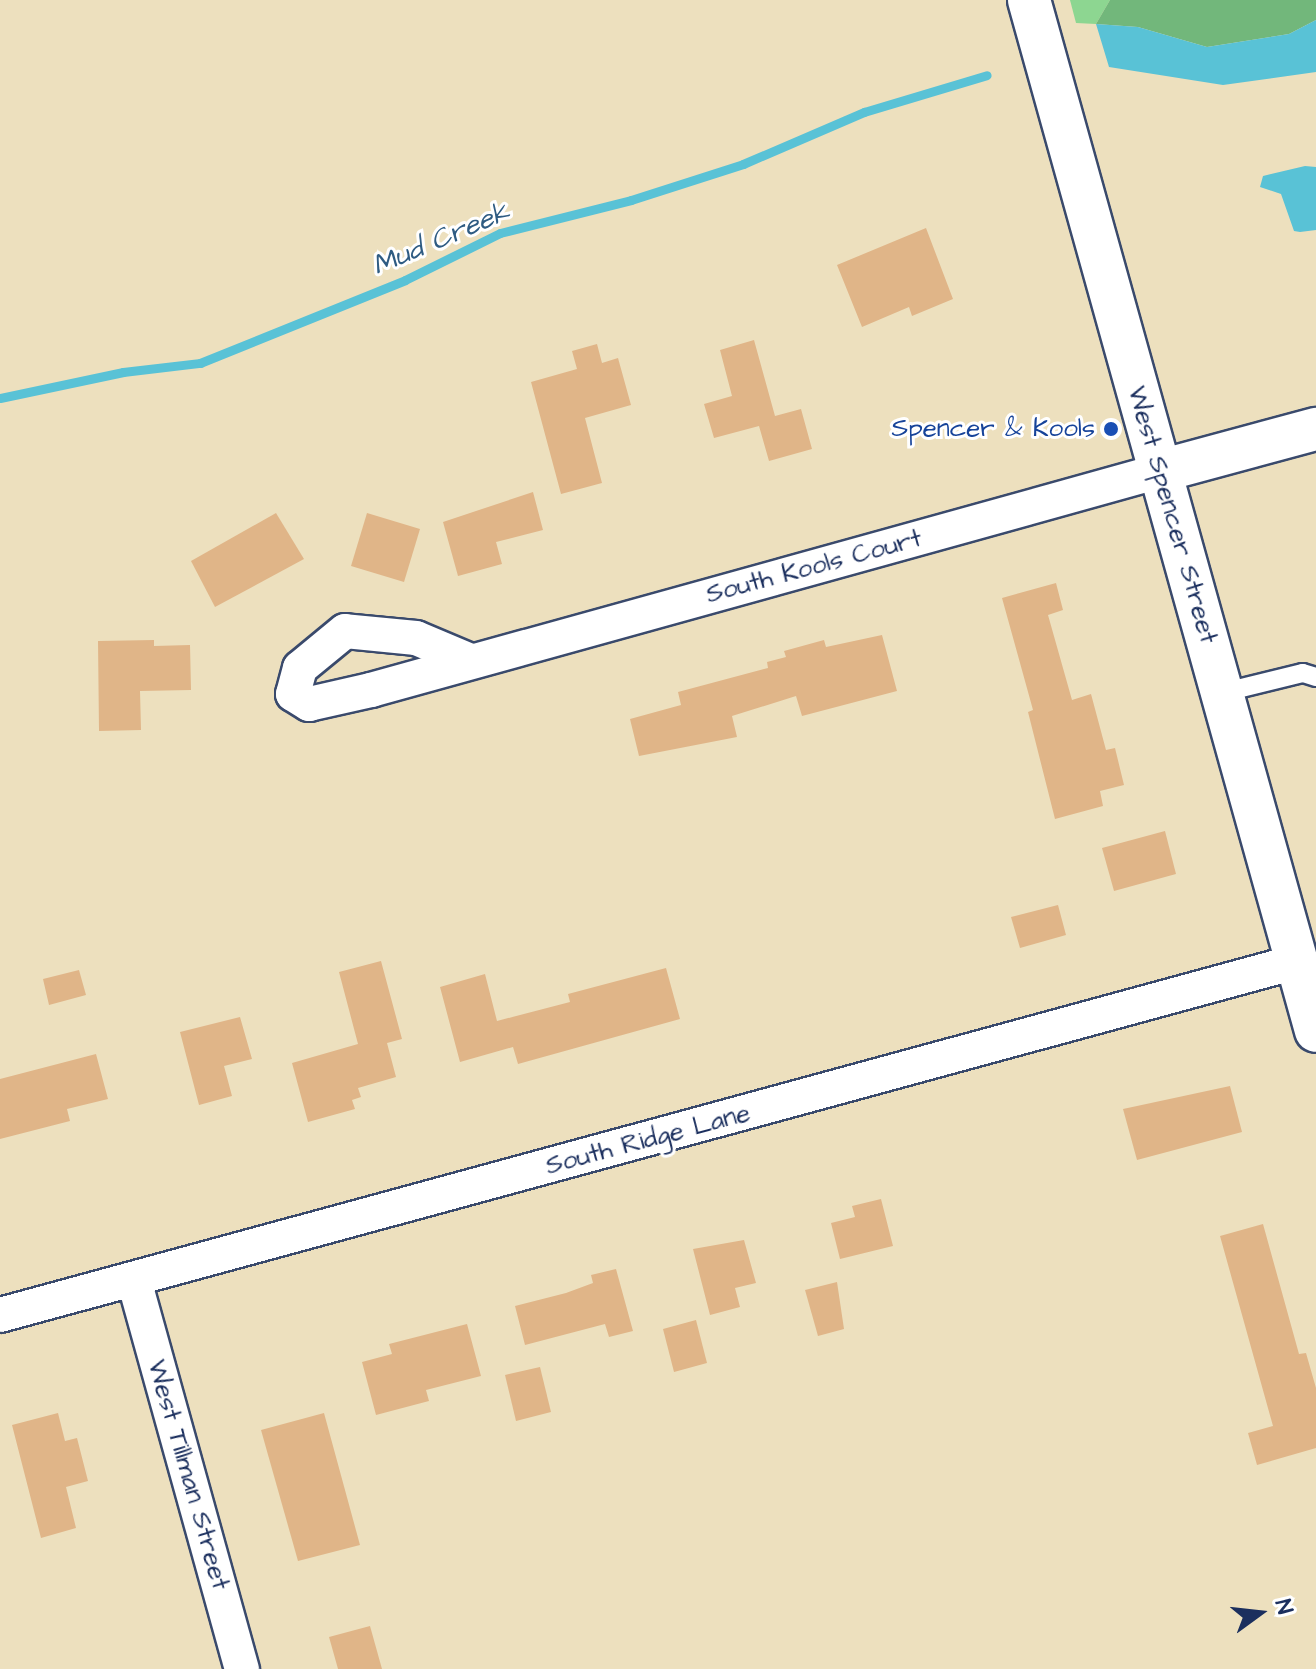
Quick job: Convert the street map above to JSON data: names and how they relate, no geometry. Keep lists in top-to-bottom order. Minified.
{"streets":{"street":["West Spencer Street","South Kools Court","South Ridge Lane","West Tillman Street"]},"crossings":[["West Spencer Street","South Kools Court"],["West Spencer Street","South Ridge Lane"],["South Ridge Lane","West Tillman Street"]],"water":["Mud Creek"],"places":["Spencer & Kools"],"north":"right"}
